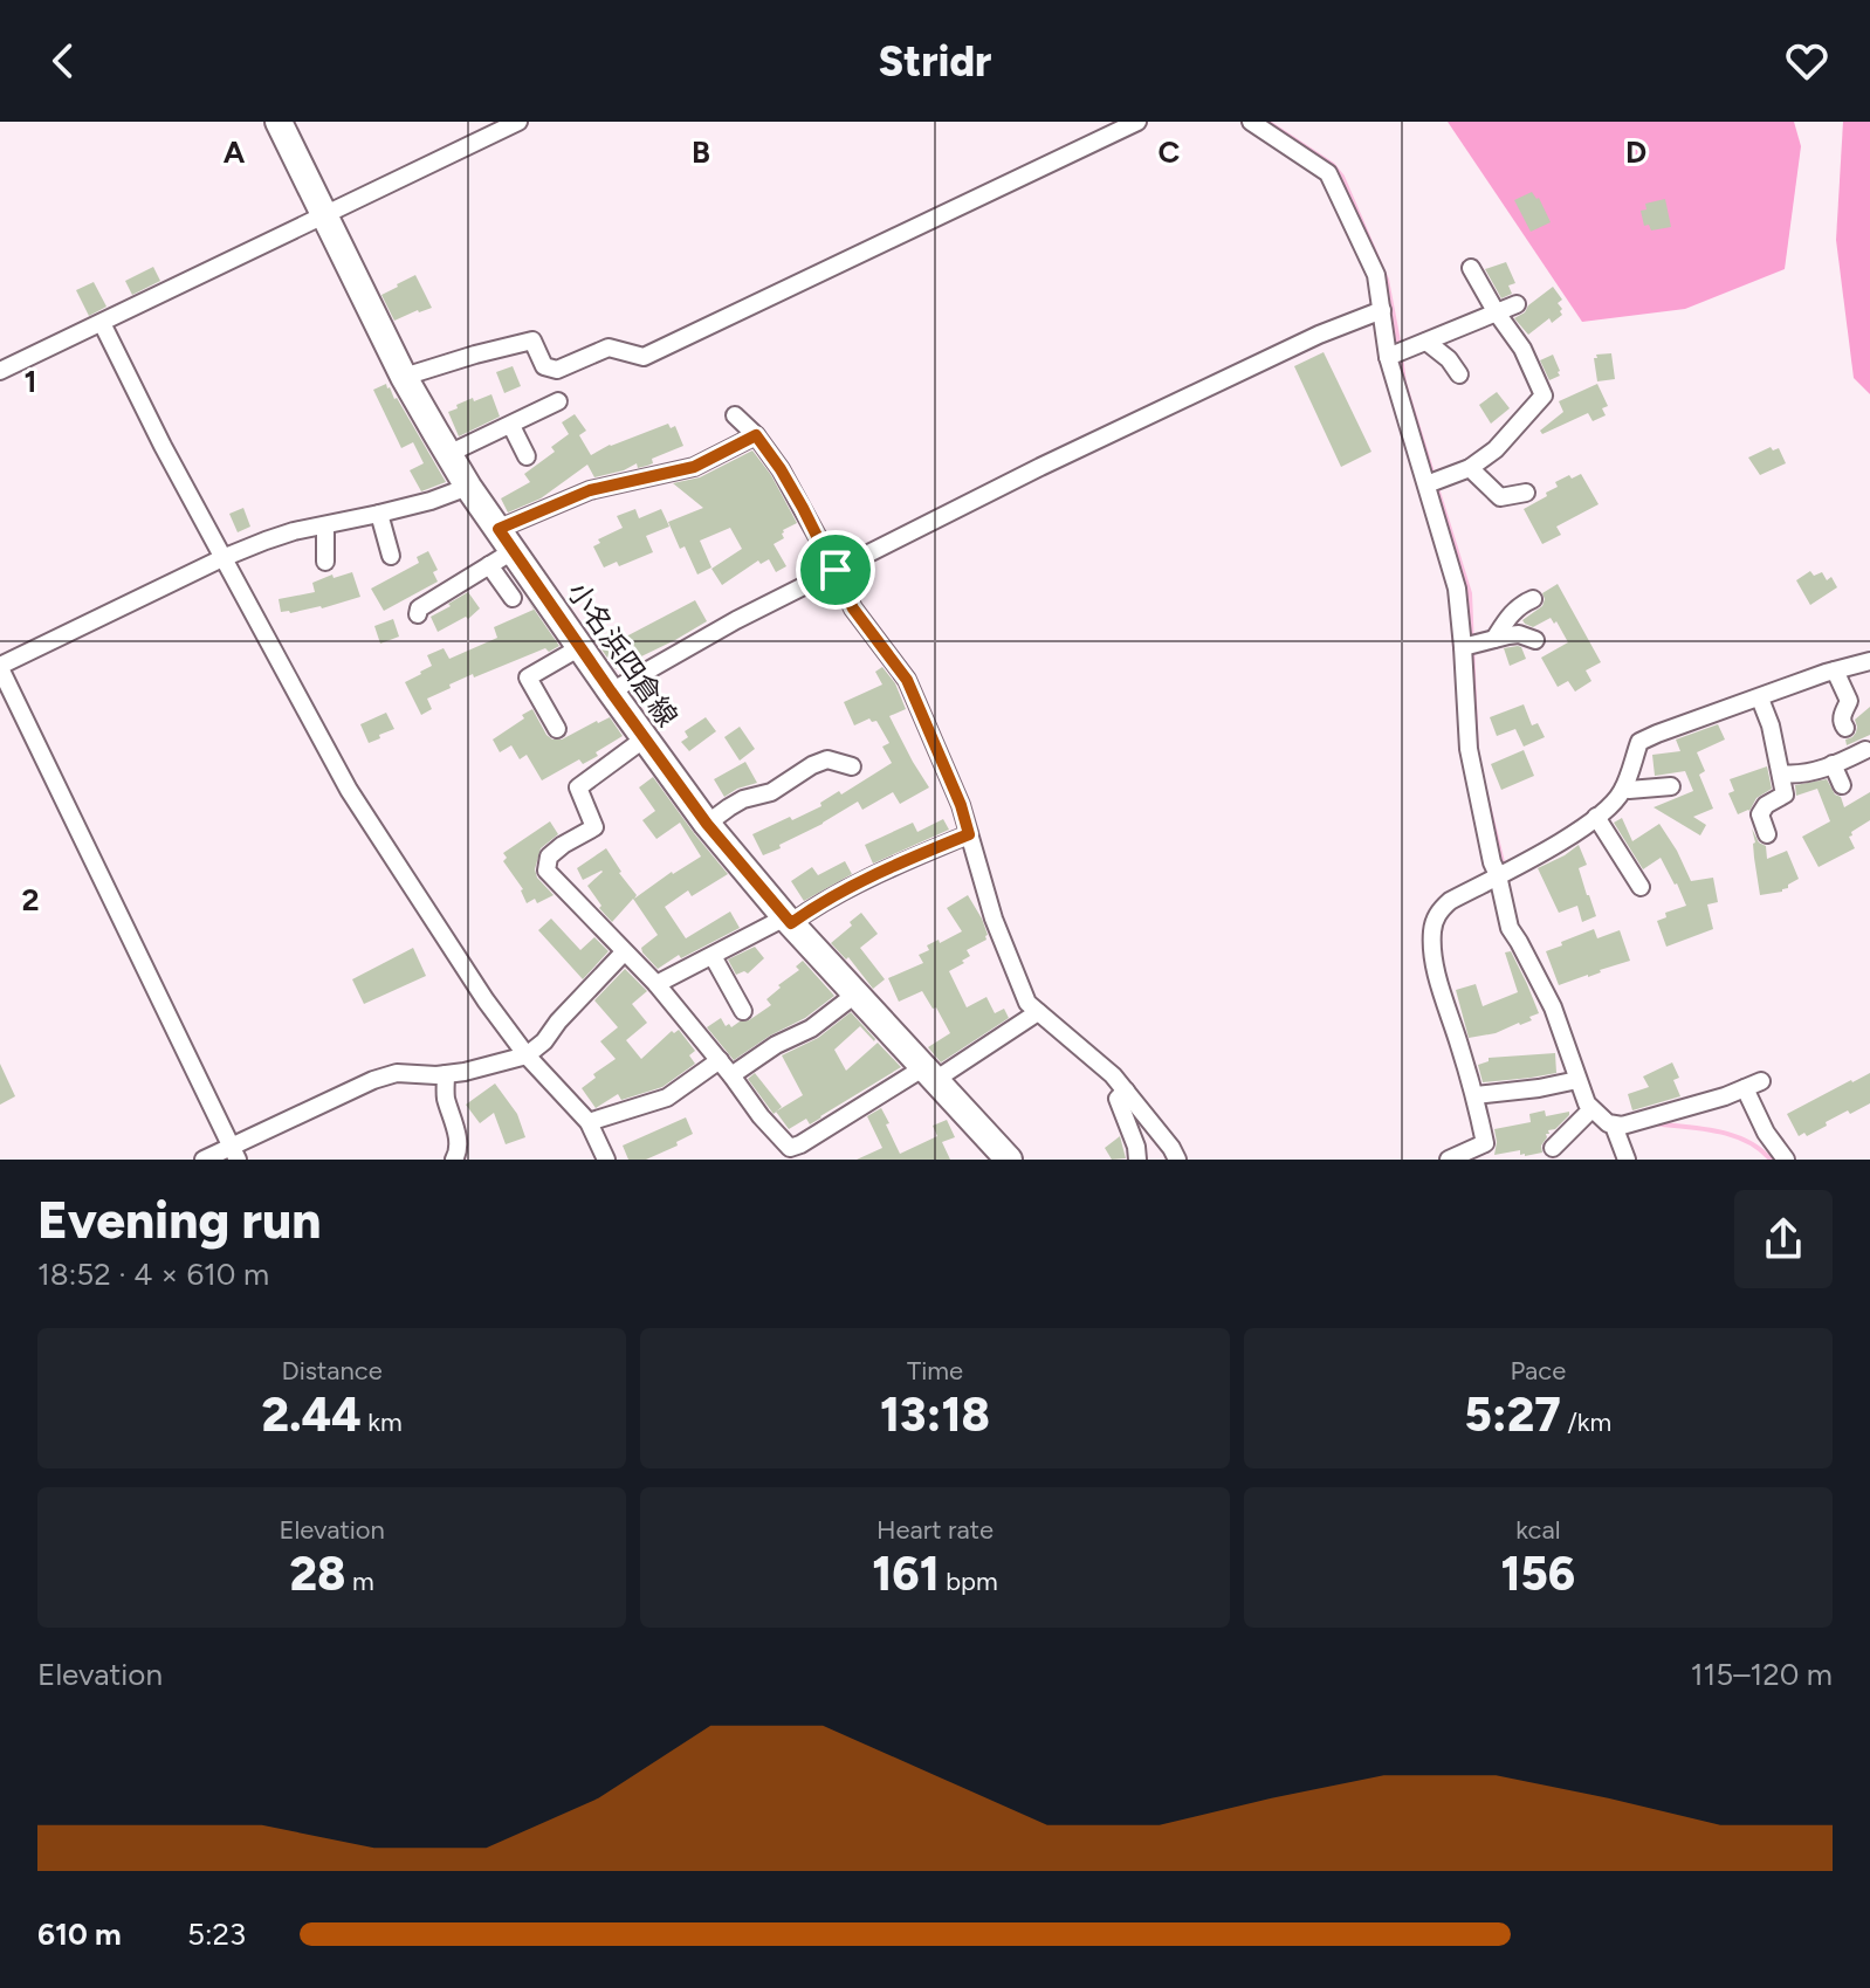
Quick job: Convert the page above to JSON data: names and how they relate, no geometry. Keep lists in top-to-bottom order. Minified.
{"streets":{"main road":["小名浜四倉線"]},"page":{"header":"Stridr","heading":["Evening run","18:52 · 4 × 610 m"],"stats":[["Distance","2.44 km"],["Time","13:18"],["Pace","5:27 /km"],["Elevation","28 m"],["Heart rate","161 bpm"],["kcal","156"]],"chart":["Elevation","115–120 m"],"list":[{"name":"610 m","note":"5:23"}]},"grid":{"columns":["A","B","C","D"],"rows":["1","2"]}}
